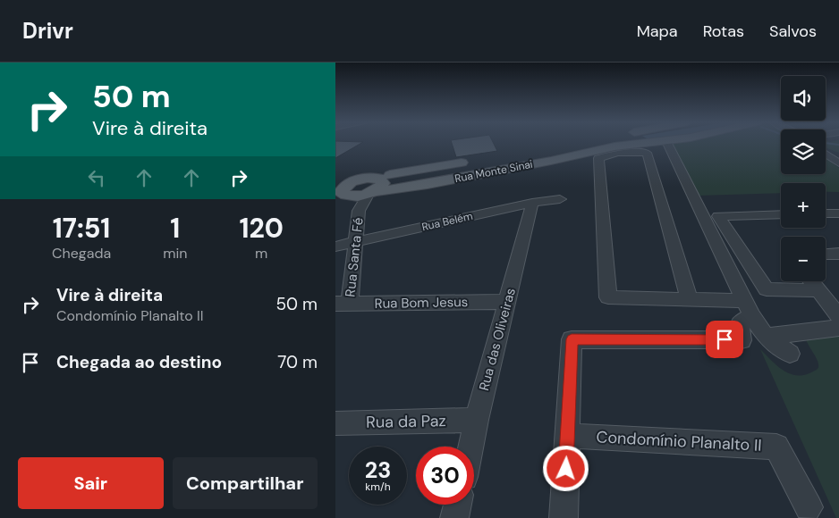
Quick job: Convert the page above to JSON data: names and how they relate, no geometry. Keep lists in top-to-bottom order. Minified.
{"streets":{"main road":["Rua Monte Sinai"],"street":["Rua Belém","Rua Santa Fé","Rua Bom Jesus","Rua das Oliveiras","Rua da Paz","Condomínio Planalto II"]},"crossings":[["Rua Monte Sinai","Rua Santa Fé"],["Rua Belém","Rua Santa Fé"],["Rua Belém","Rua das Oliveiras"],["Rua Santa Fé","Rua Bom Jesus"],["Rua Bom Jesus","Rua das Oliveiras"],["Rua das Oliveiras","Rua da Paz"]],"page":{"header":"Drivr","nav":["Mapa","Rotas","Salvos"],"turn":["50 m","Vire à direita"],"map_buttons":["+","−"],"eta":["17:51","Chegada","1","min","120","m"],"list":[{"name":"Vire à direita","note":"Condomínio Planalto II","value":"50 m"},{"name":"Chegada ao destino","value":"70 m"}],"speed":"23 km/h","limit":"30","buttons":["Sair","Compartilhar"]}}
